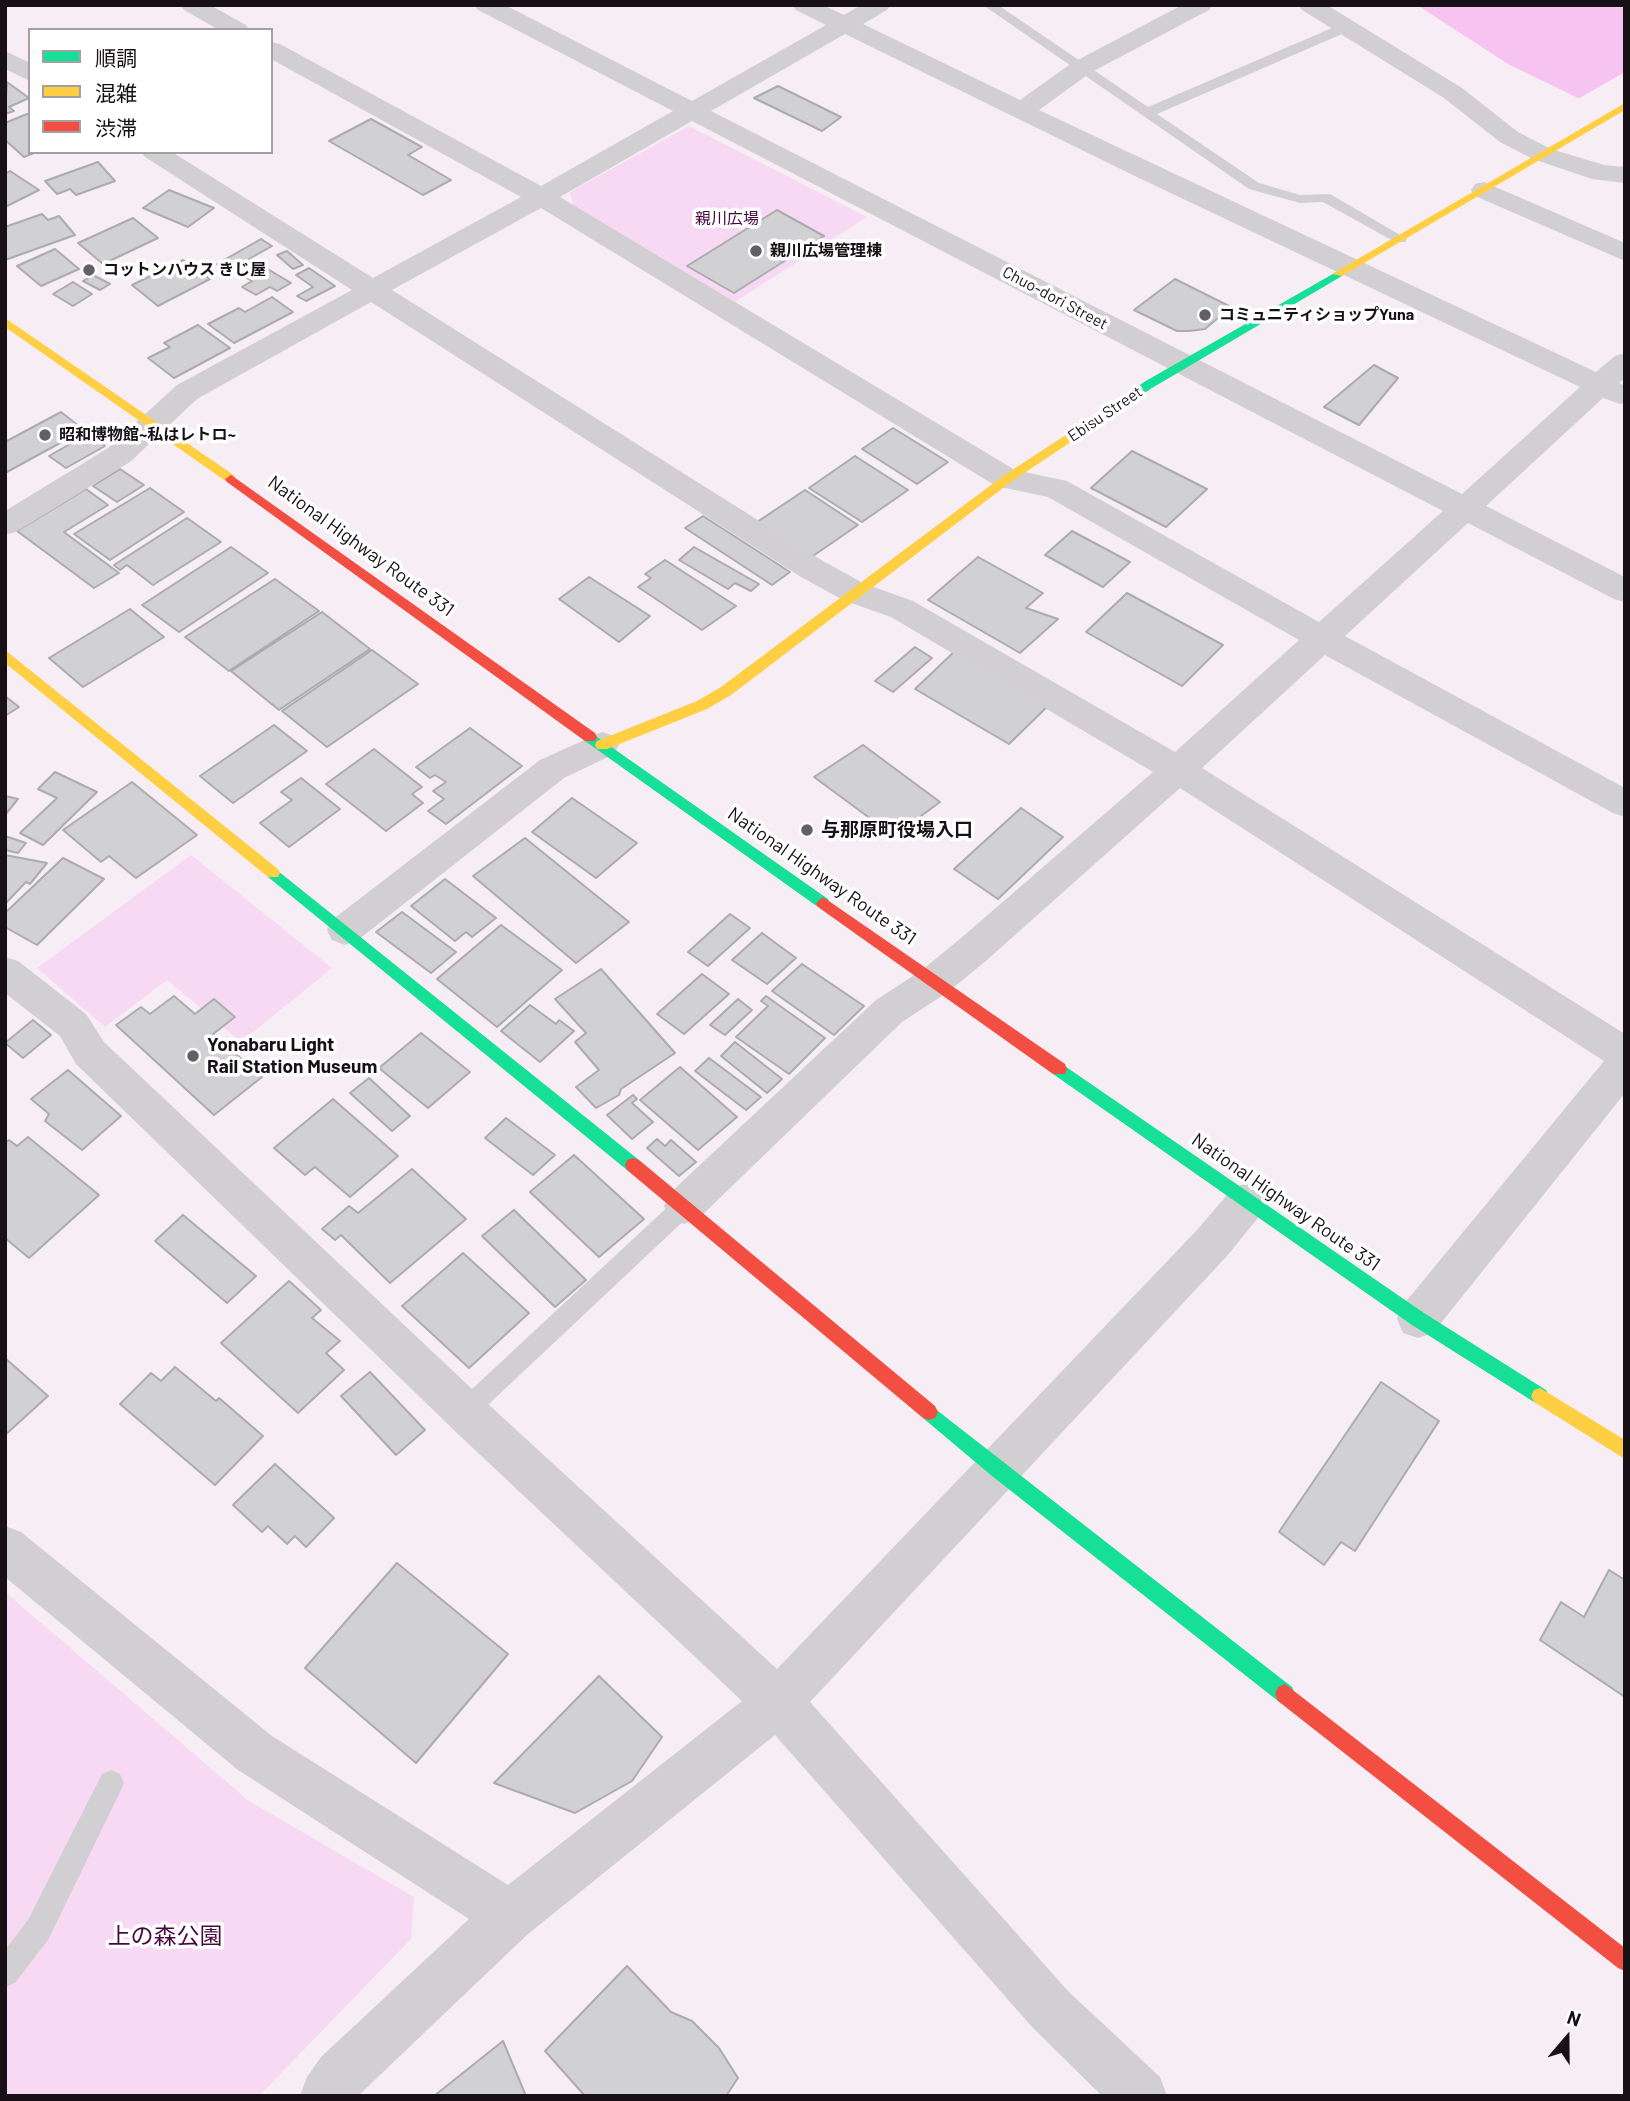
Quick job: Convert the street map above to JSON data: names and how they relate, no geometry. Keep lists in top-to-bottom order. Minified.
{"streets":{"main road":["Ebisu Street","National Highway Route 331"],"street":["Chuo-dori Street"]},"crossings":[["Chuo-dori Street","Ebisu Street"],["Ebisu Street","National Highway Route 331"]],"parks":["親川広場","上の森公園"],"places":["親川広場管理棟","コットンハウス きじ屋","コミュニティショップYuna","昭和博物館~私はレトロ~","与那原町役場入口","Yonabaru Light Rail Station Museum"],"legend":["順調","混雑","渋滞"],"north":"top"}
